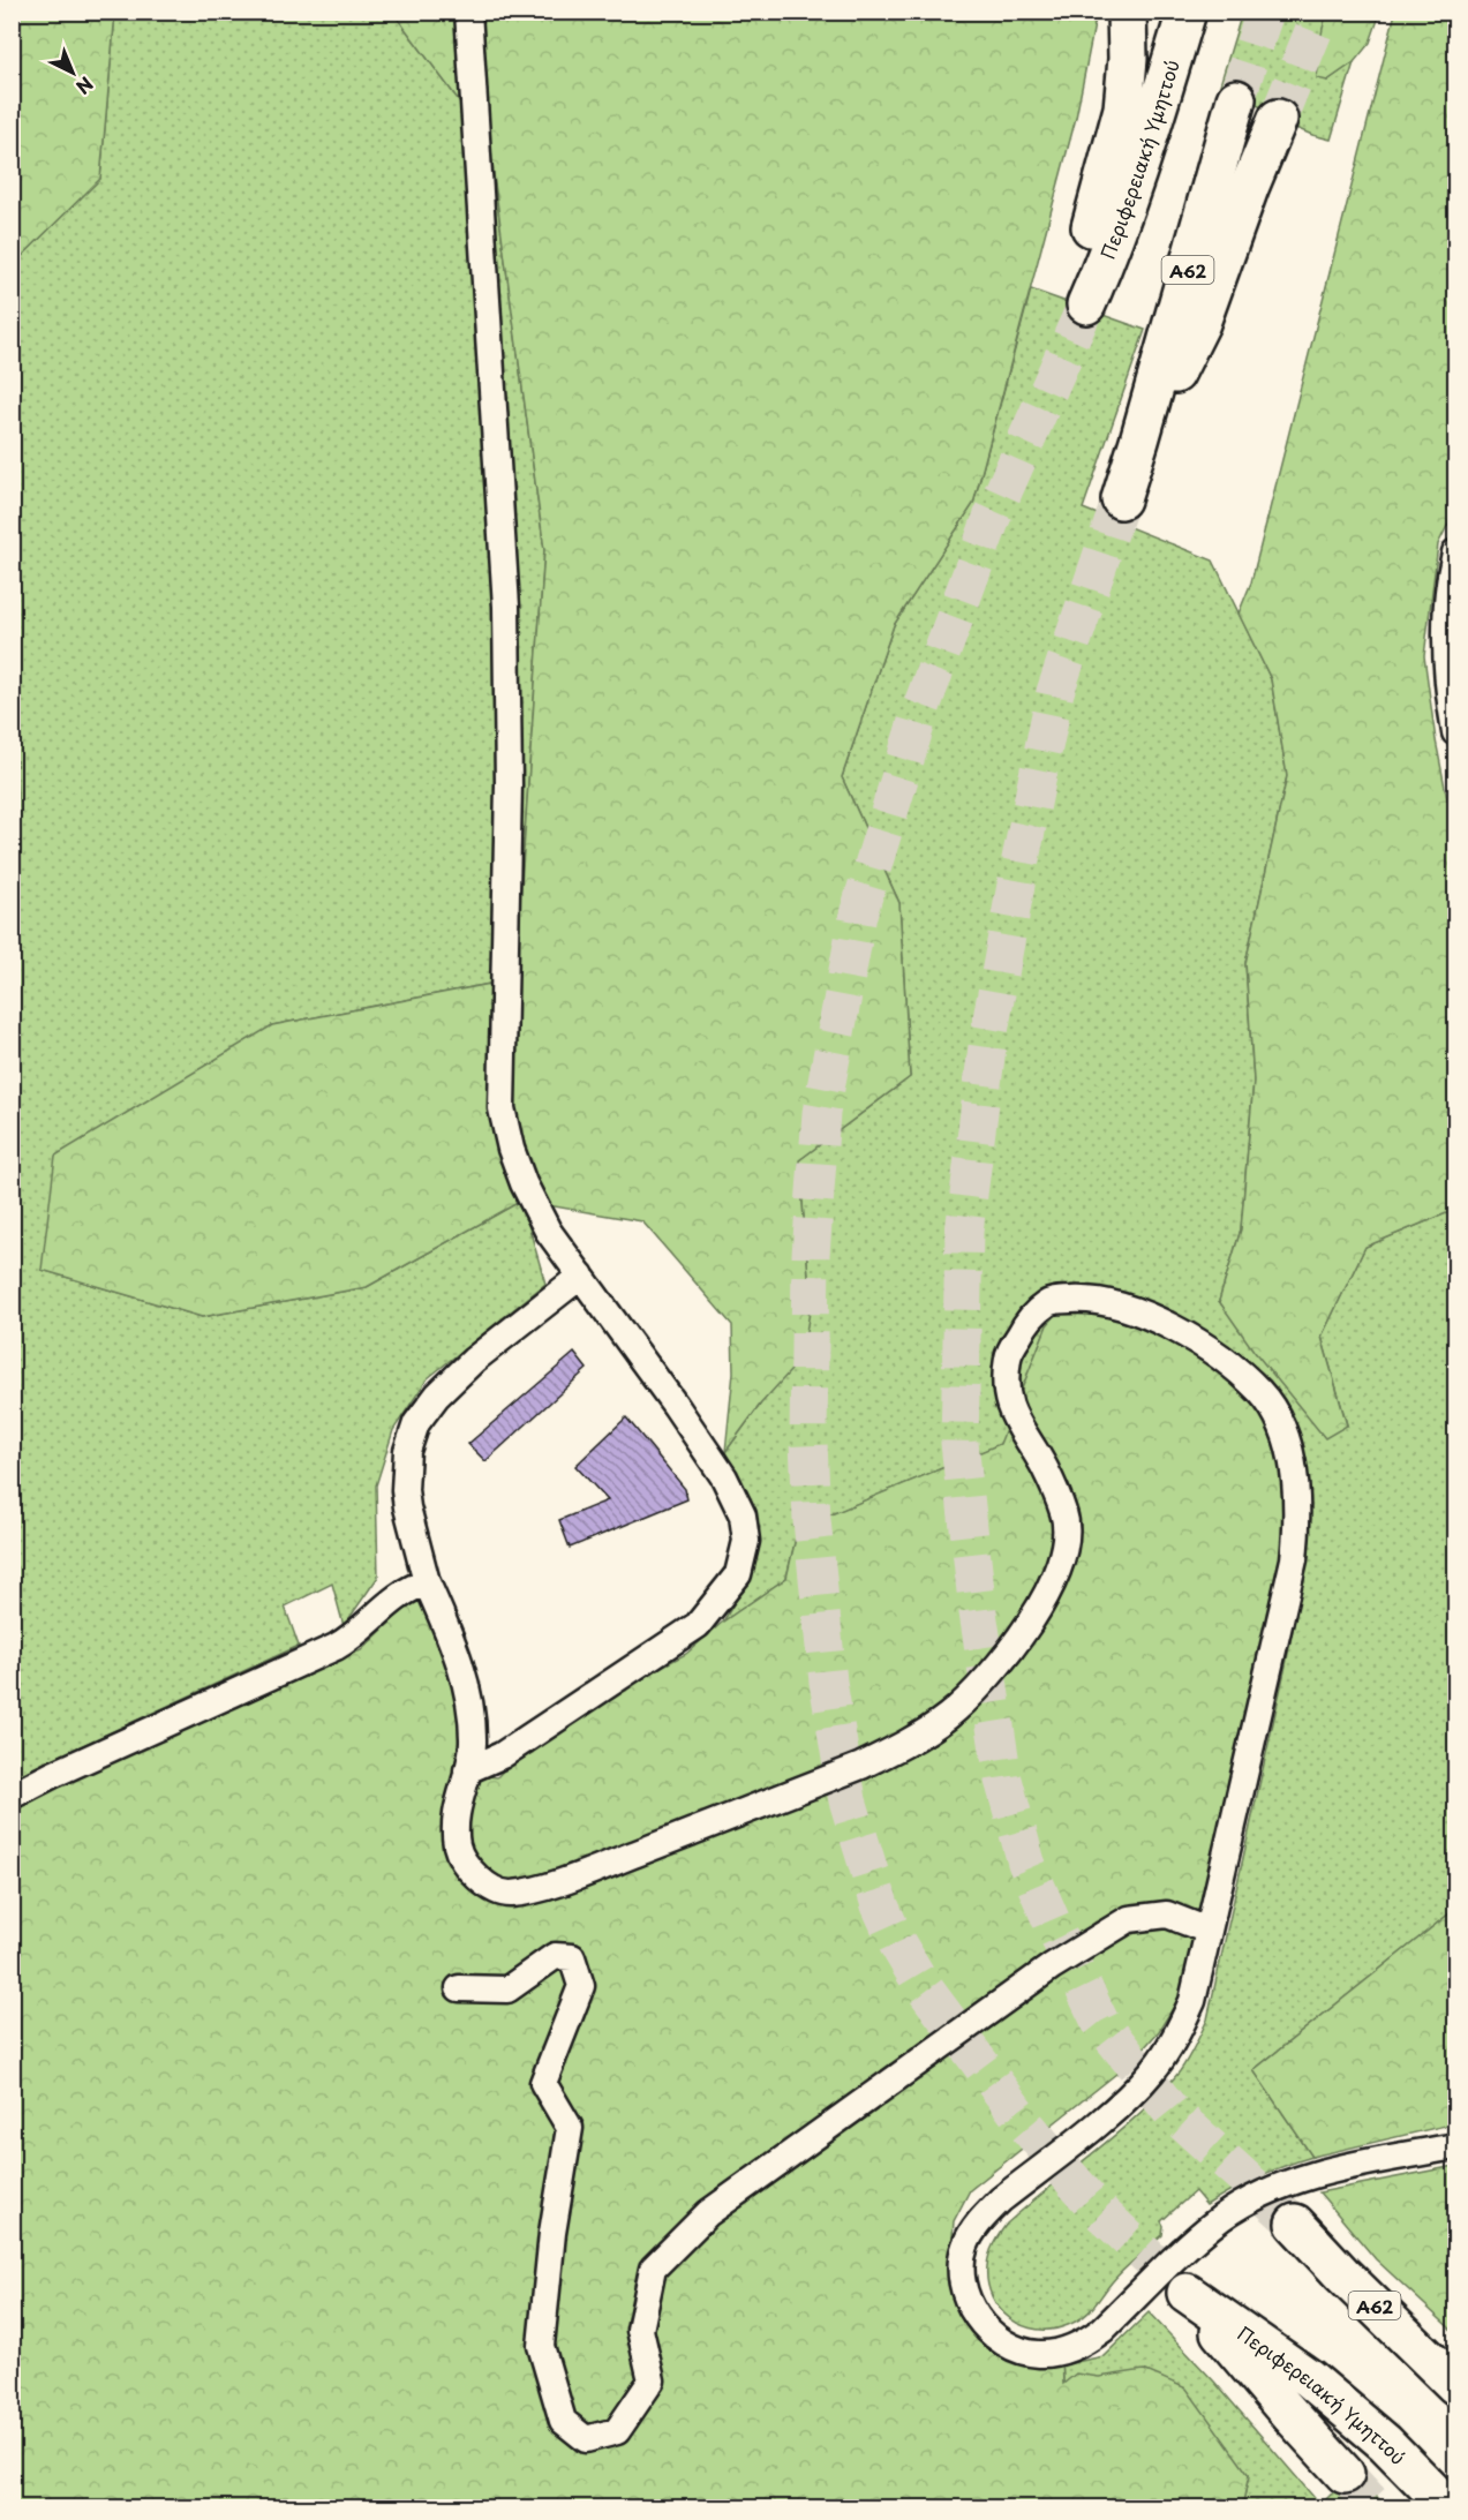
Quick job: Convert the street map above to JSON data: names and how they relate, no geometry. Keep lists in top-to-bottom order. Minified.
{"streets":{"highway":["Περιφερειακή Υμηττού","Α62"]},"north":"bottom right"}
